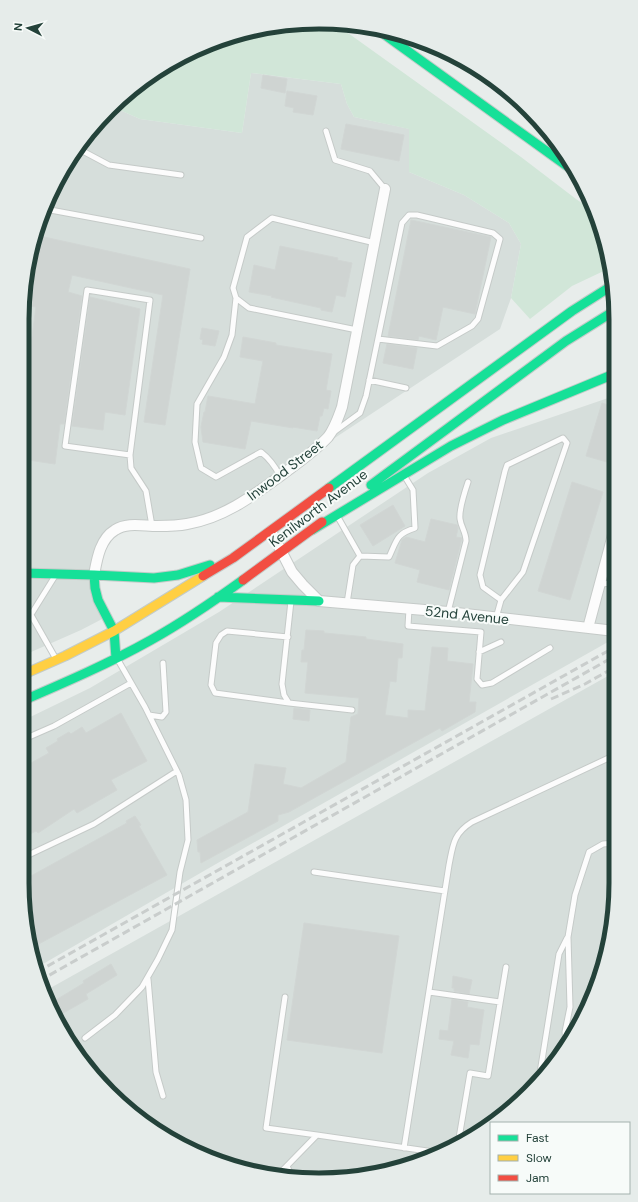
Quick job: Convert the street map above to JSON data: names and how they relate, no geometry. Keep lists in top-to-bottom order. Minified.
{"streets":{"main road":["Kenilworth Avenue"],"street":["Inwood Street","52nd Avenue"]},"legend":["Fast","Slow","Jam"],"north":"left"}
